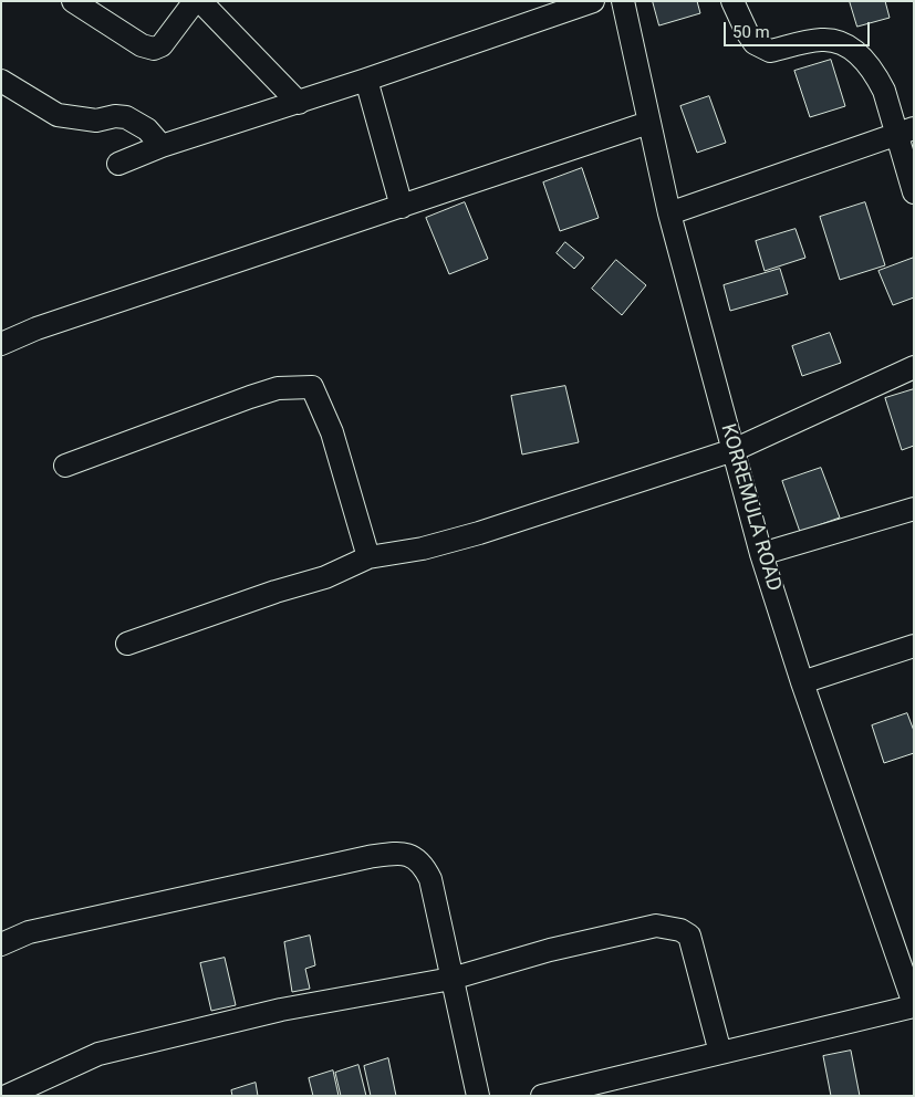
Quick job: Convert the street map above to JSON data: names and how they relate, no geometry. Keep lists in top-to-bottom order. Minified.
{"streets":{"street":["KORREMULA ROAD"]},"scale_bar":"50 m"}
